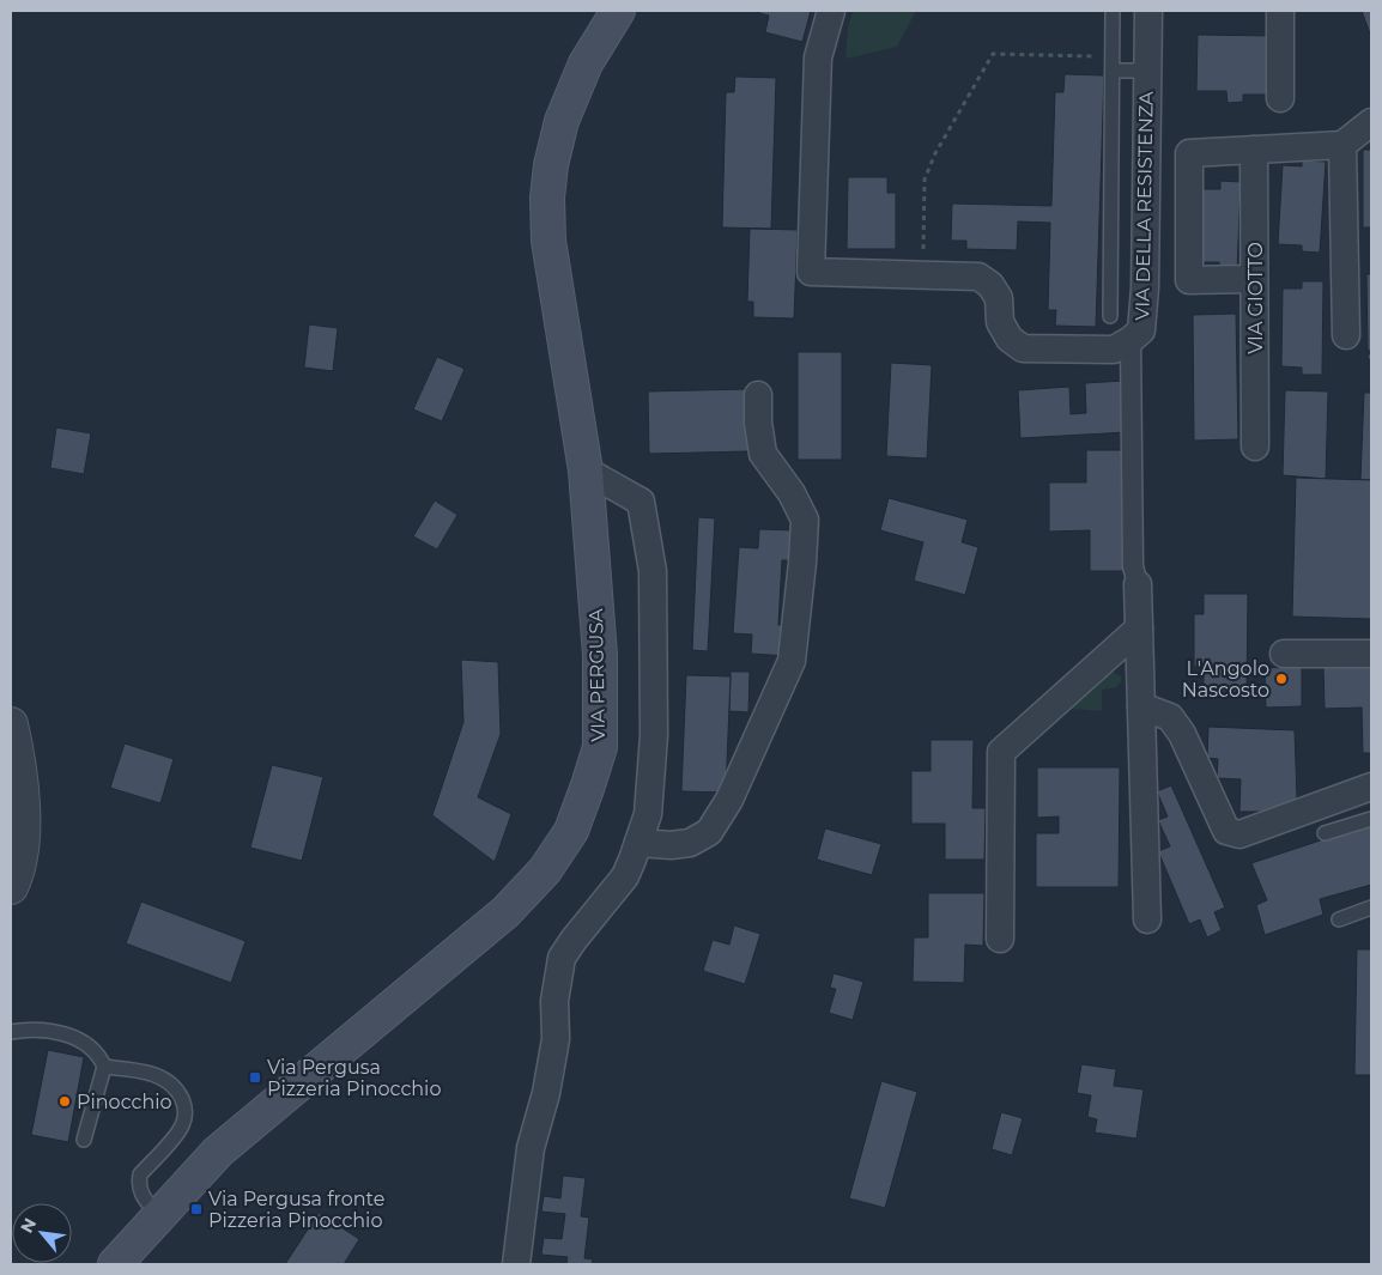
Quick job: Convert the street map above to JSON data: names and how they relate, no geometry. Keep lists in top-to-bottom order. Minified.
{"streets":{"main road":["VIA PERGUSA"],"street":["VIA DELLA RESISTENZA","VIA GIOTTO"]},"places":{"other":["L'Angolo Nascosto","Pinocchio"],"transit":["Via Pergusa Pizzeria Pinocchio","Via Pergusa fronte Pizzeria Pinocchio"]},"north":"top left"}
